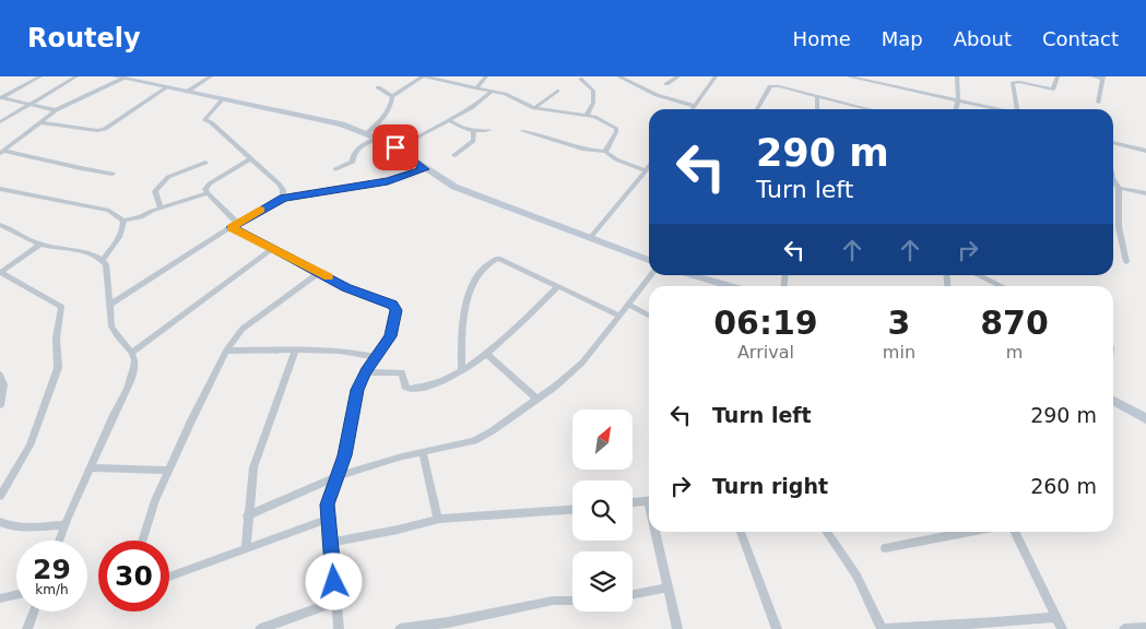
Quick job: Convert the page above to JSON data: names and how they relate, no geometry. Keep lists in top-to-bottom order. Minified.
{"north":"top right","page":{"header":"Routely","nav":["Home","Map","About","Contact"],"turn":["290 m","Turn left"],"eta":["06:19","Arrival","3","min","870","m"],"list":[{"name":"Turn left","value":"290 m"},{"name":"Turn right","value":"260 m"}],"speed":"29 km/h","limit":"30"}}
